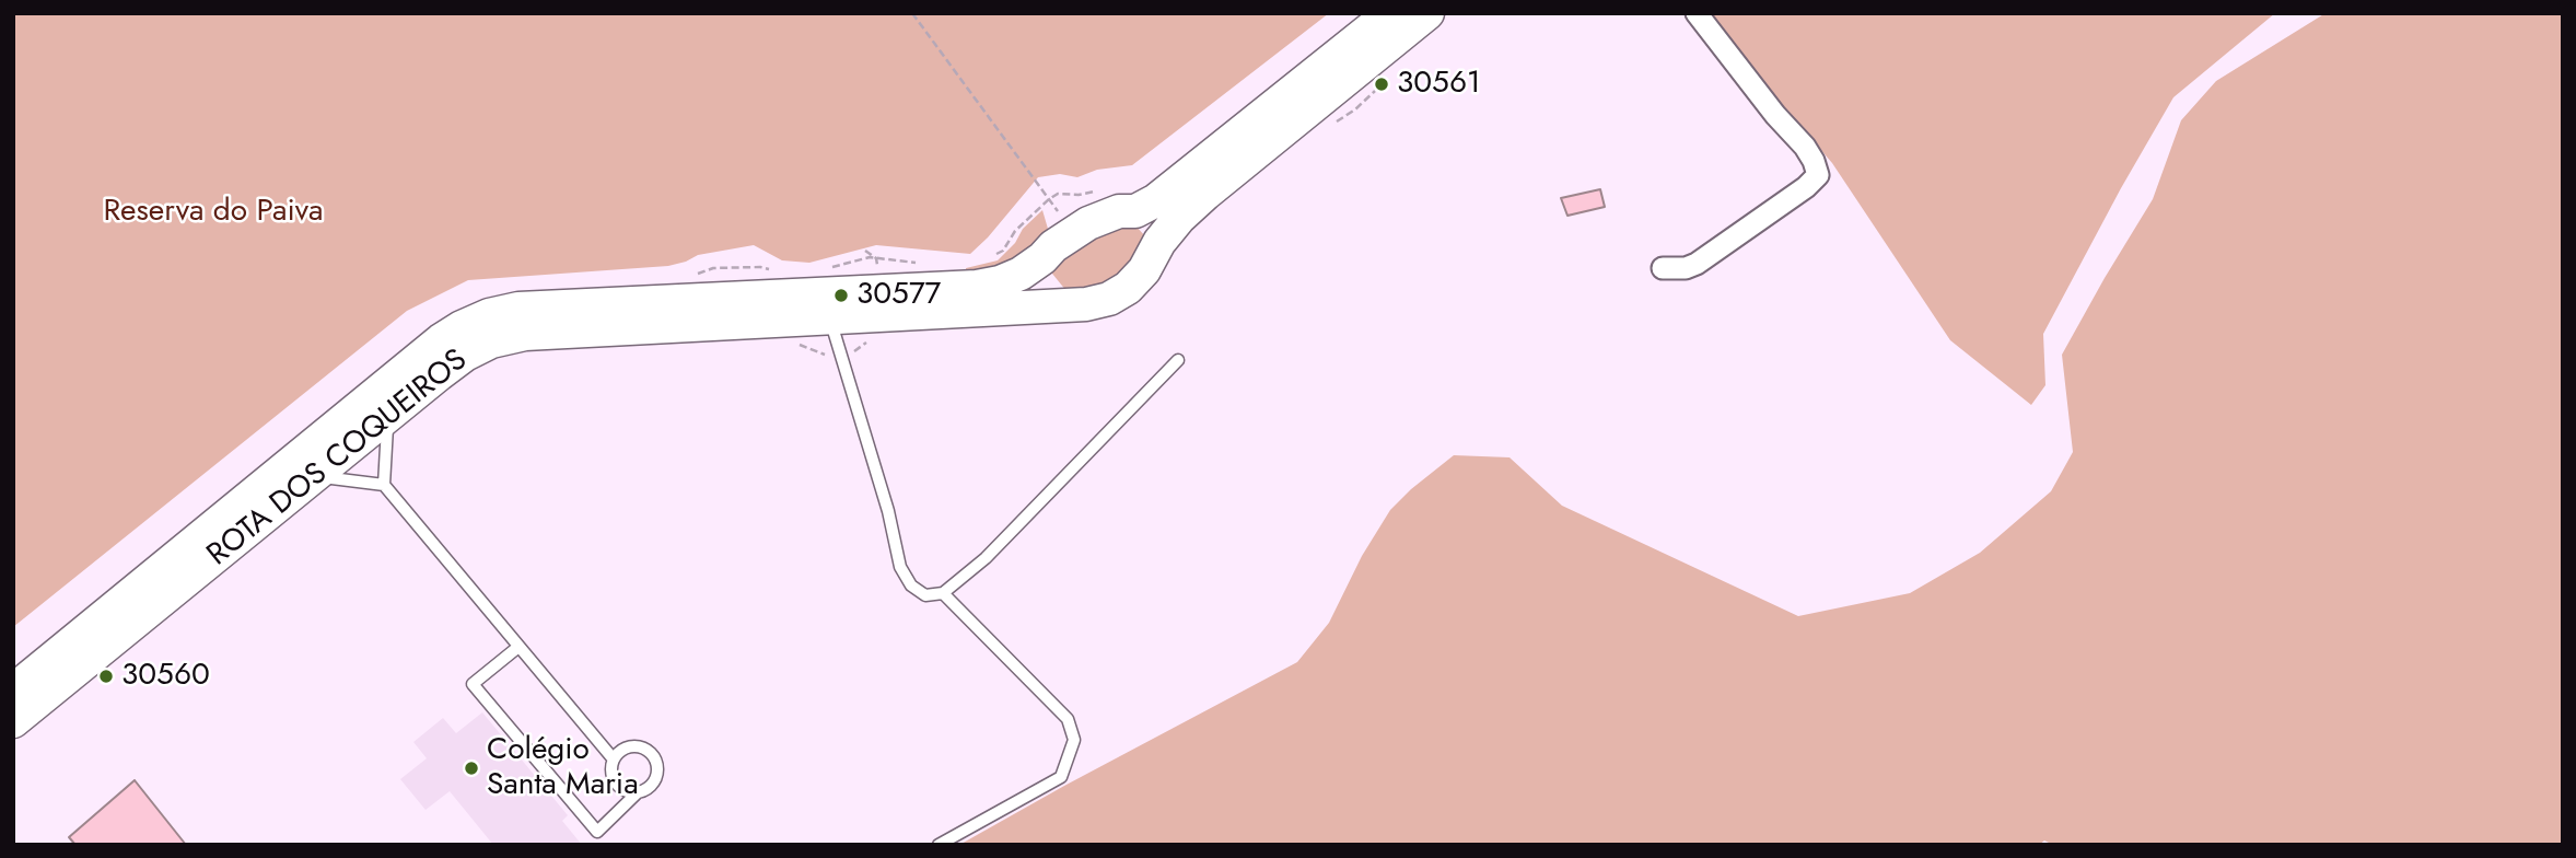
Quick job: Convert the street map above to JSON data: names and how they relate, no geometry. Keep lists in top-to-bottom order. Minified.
{"streets":{"main road":["ROTA DOS COQUEIROS"]},"parks":["Reserva do Paiva"],"places":["30561","30577","30560","Colégio Santa Maria"]}
